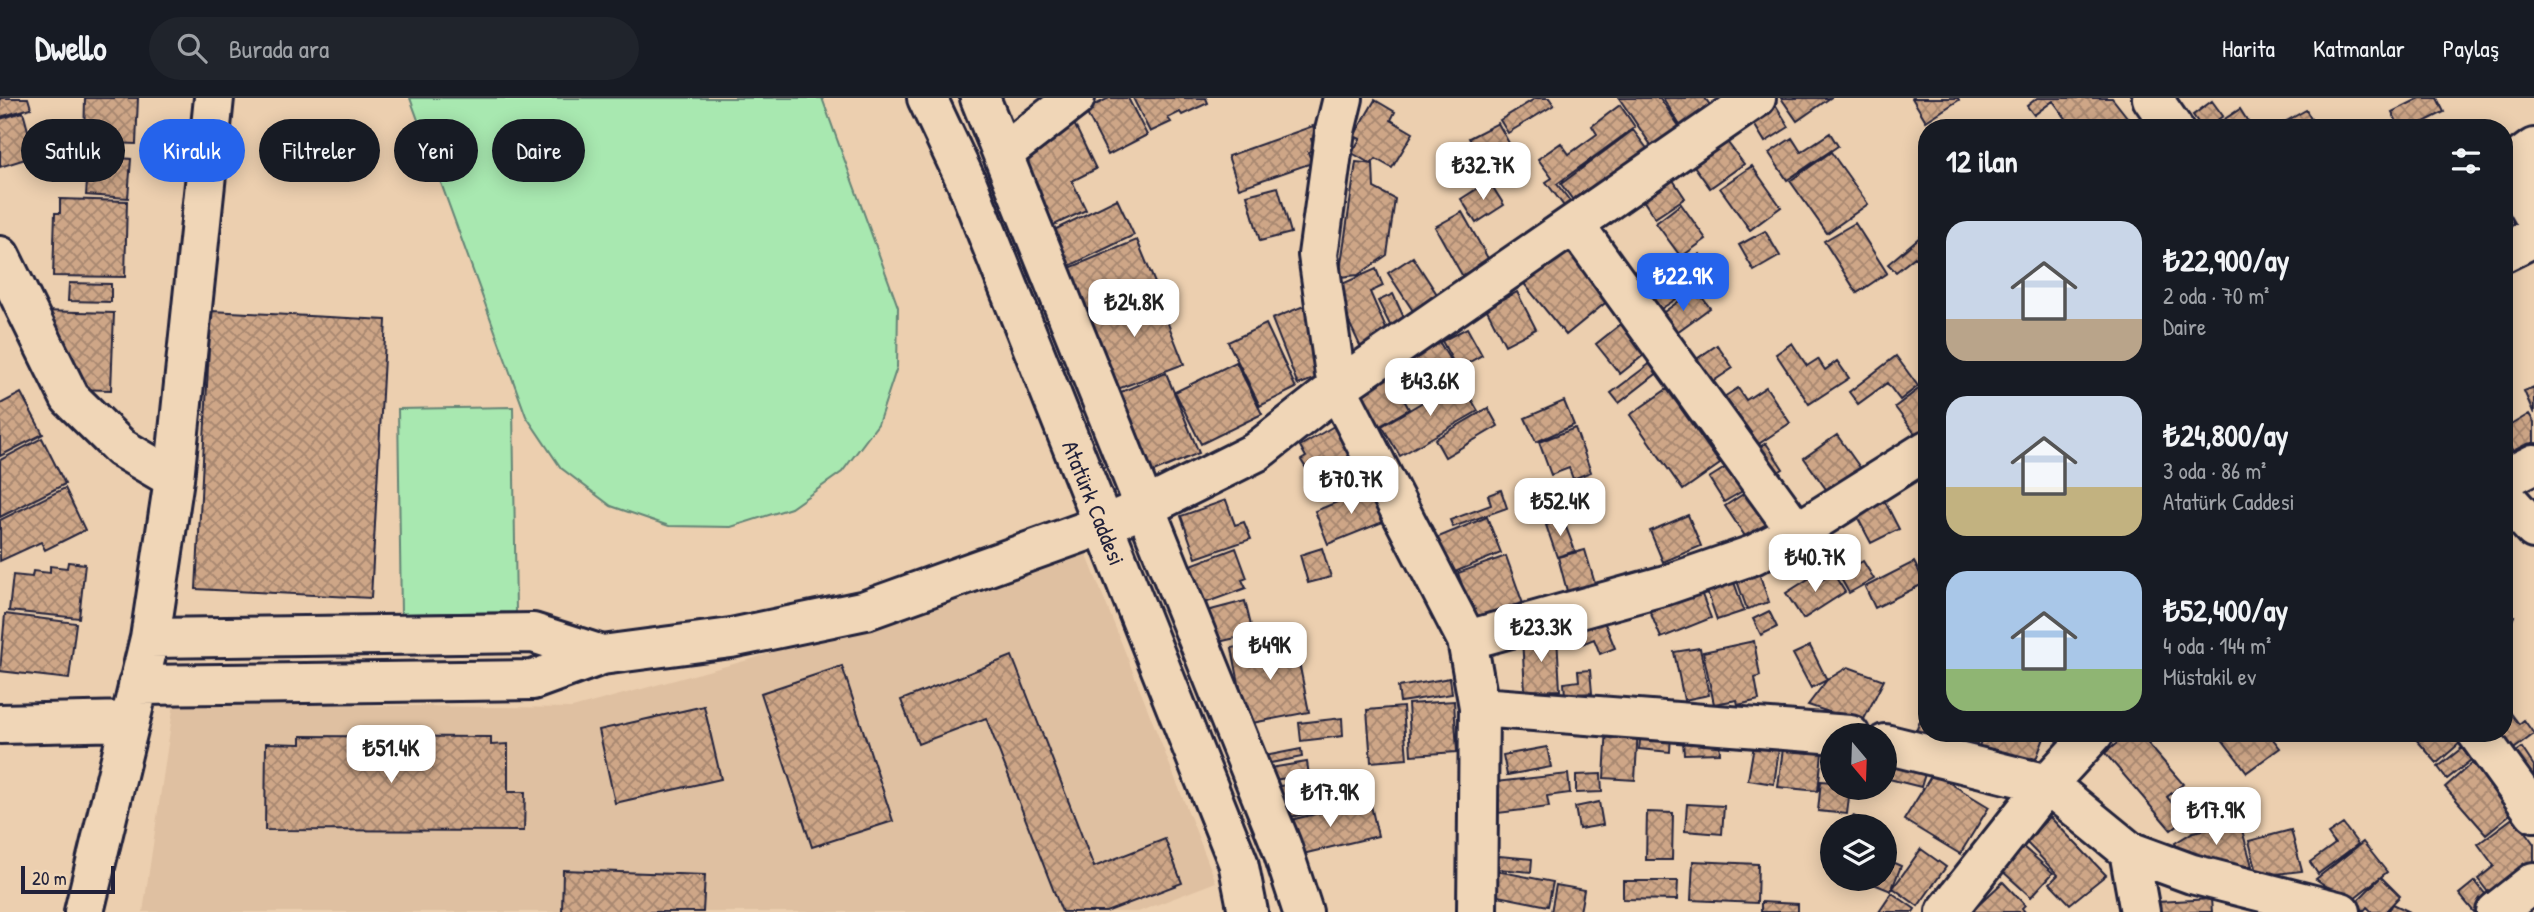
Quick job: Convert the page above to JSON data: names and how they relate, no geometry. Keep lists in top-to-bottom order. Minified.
{"streets":{"street":["Atatürk Caddesi"]},"scale_bar":"20 m","north":"bottom","page":{"header":"Dwello","search":"Burada ara","nav":["Harita","Katmanlar","Paylaş"],"chip":["Satılık","Kiralık","Filtreler","Yeni","Daire"],"heading":"12 ilan","price":["₺32.7K","₺22.9K","₺24.8K","₺43.6K","₺70.7K","₺52.4K","₺40.7K","₺23.3K","₺49K","₺51.4K","₺17.9K","₺17.9K"],"list":[{"name":"₺22,900/ay","note":"2 oda · 70 m² · Daire"},{"name":"₺24,800/ay","note":"3 oda · 86 m² · Atatürk Caddesi"},{"name":"₺52,400/ay","note":"4 oda · 144 m² · Müstakil ev"}],"scale":"20 m"}}
